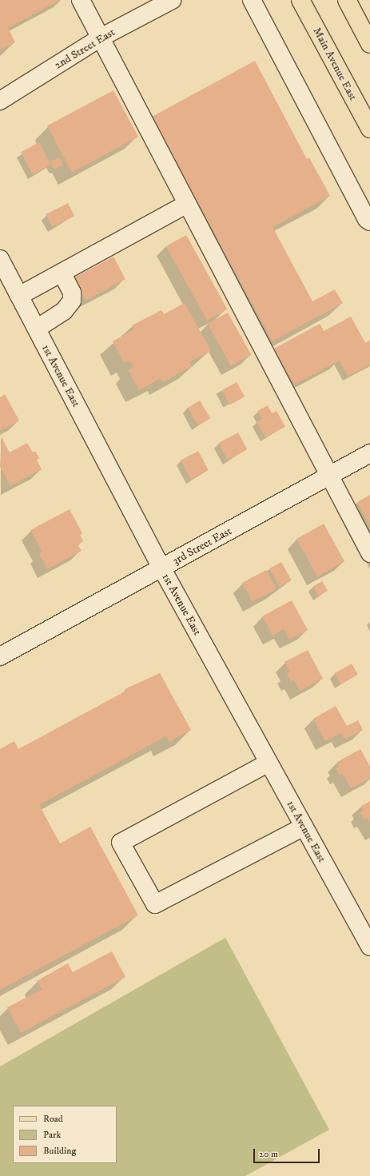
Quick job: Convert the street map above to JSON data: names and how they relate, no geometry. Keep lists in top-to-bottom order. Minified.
{"streets":{"main road":["Main Avenue East"],"street":["2nd Street East","1st Avenue East","3rd Street East"]},"crossings":[["1st Avenue East","3rd Street East"]],"legend":["Road","Park","Building"],"scale_bar":"20 m"}
